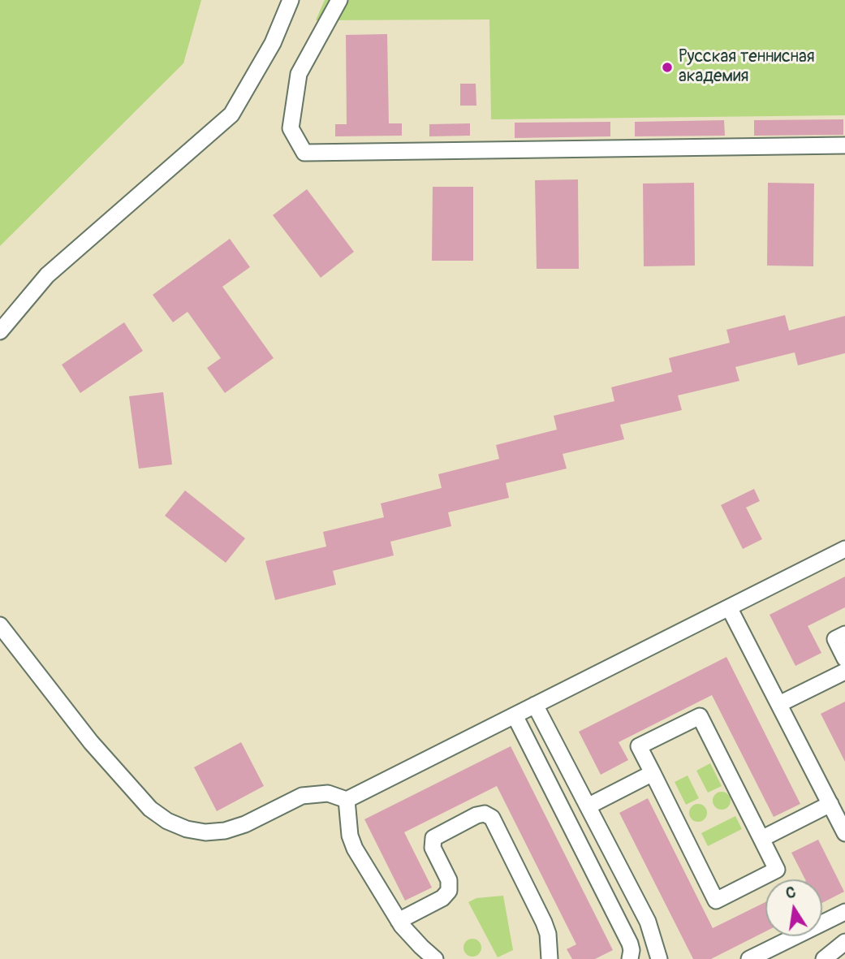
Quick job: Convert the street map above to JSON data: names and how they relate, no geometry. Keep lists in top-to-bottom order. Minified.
{"places":["Русская теннисная академия"],"north":"top"}
